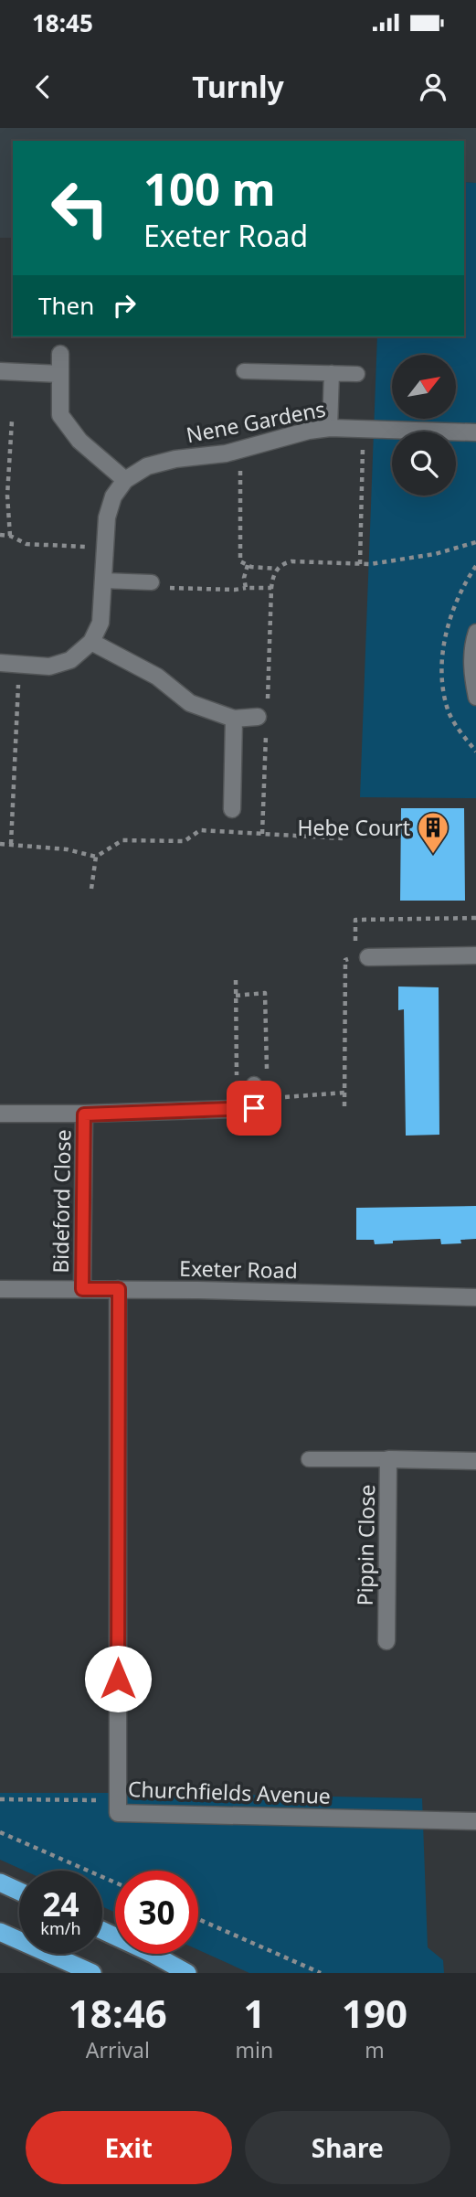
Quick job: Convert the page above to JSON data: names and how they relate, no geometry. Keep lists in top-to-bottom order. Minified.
{"streets":{"street":["Nene Gardens","Bideford Close","Exeter Road","Pippin Close","Churchfields Avenue"]},"crossings":[["Bideford Close","Exeter Road"],["Exeter Road","Churchfields Avenue"]],"places":{"building":["Hebe Court"]},"north":"top right","page":{"status":"18:45","header":"Turnly","turn":["100 m","Exeter Road"],"then":"Then","speed":"24 km/h","limit":"30","eta":["18:46","Arrival","1","min","190","m"],"buttons":["Exit","Share"]}}
